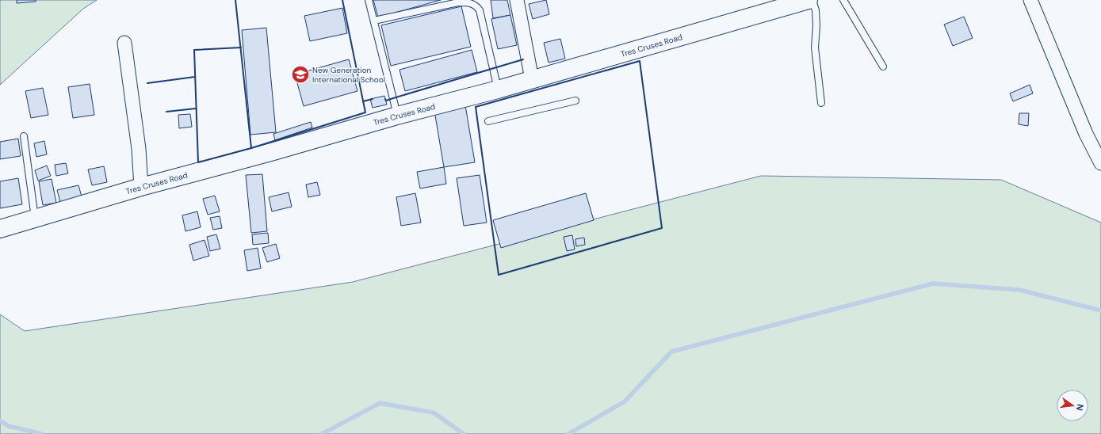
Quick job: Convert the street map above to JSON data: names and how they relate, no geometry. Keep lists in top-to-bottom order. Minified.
{"streets":{"main road":["Tres Cruses Road"]},"places":{"school or university":["New Generation International School"]},"north":"right"}
